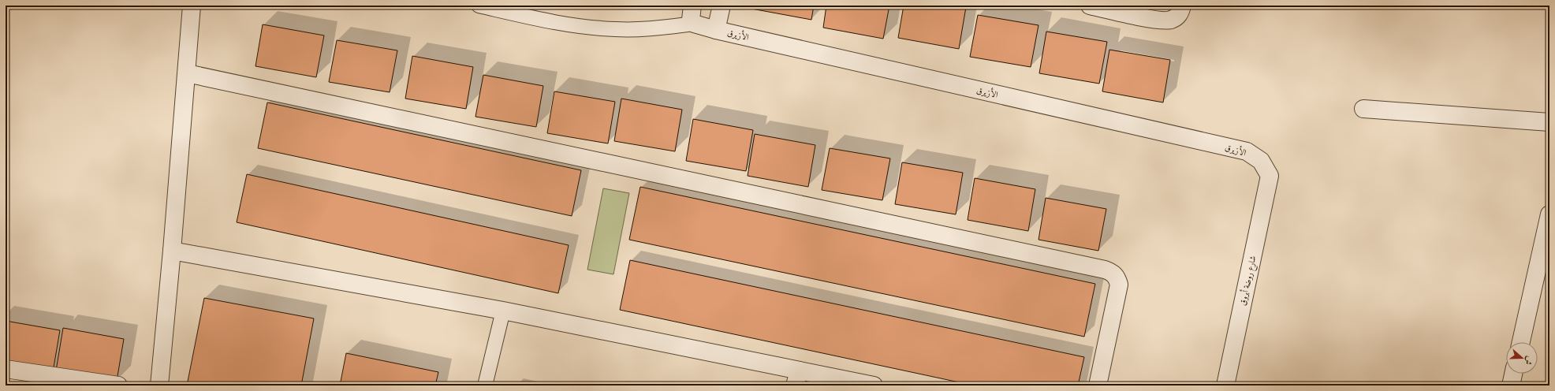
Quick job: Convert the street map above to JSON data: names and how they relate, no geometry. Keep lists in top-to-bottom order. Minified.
{"streets":{"street":["الأزيرق","شارع روضة أبروق"]},"crossings":[["الأزيرق","شارع روضة أبروق"]],"north":"right"}
